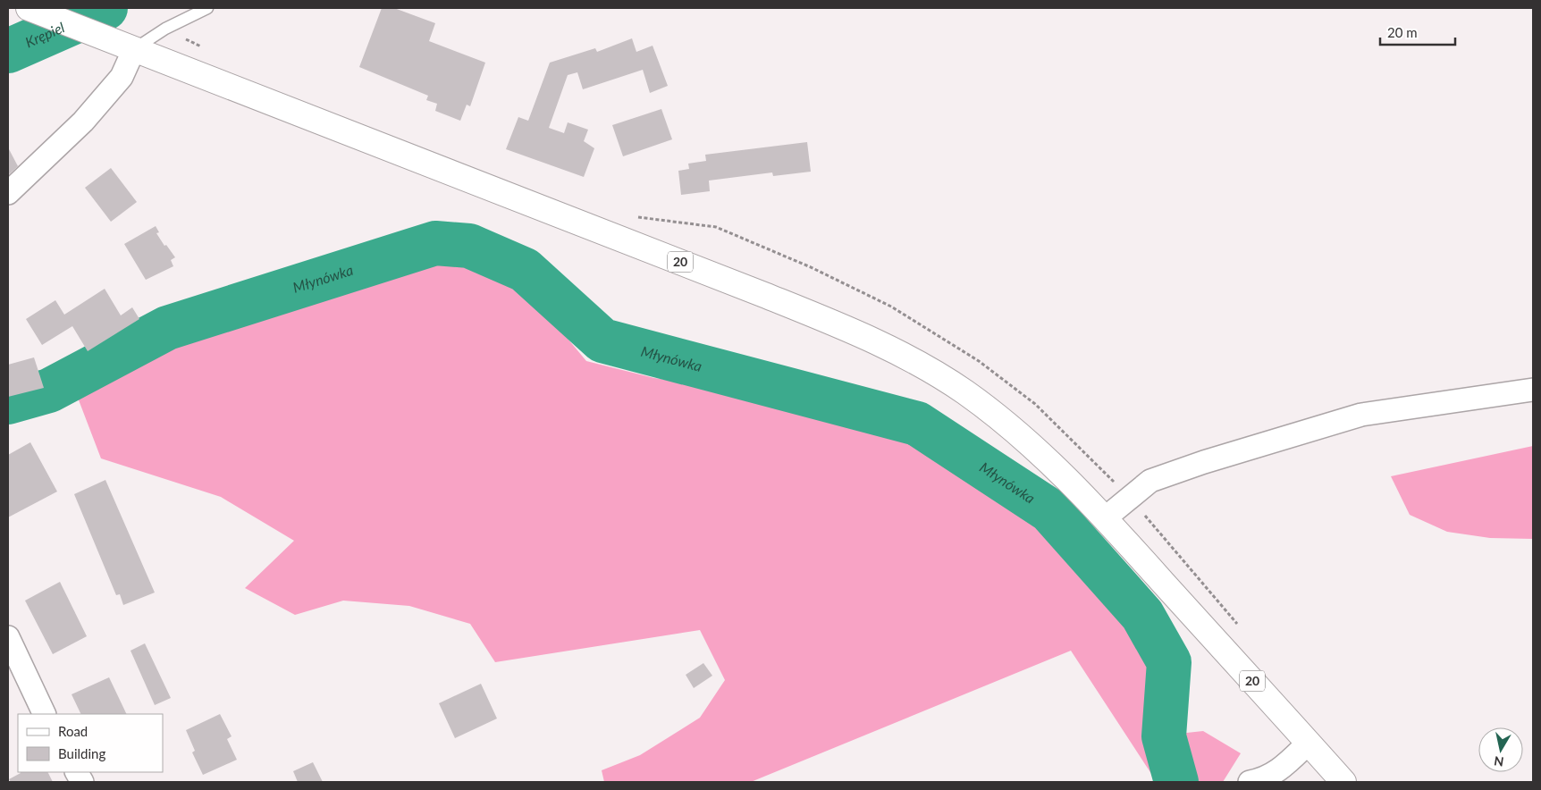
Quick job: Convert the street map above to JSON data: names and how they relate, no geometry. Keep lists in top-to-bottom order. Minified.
{"streets":{"main road":["20"]},"water":["Krępiel","Młynówka"],"legend":["Road","Building"],"scale_bar":"20 m","north":"bottom"}
